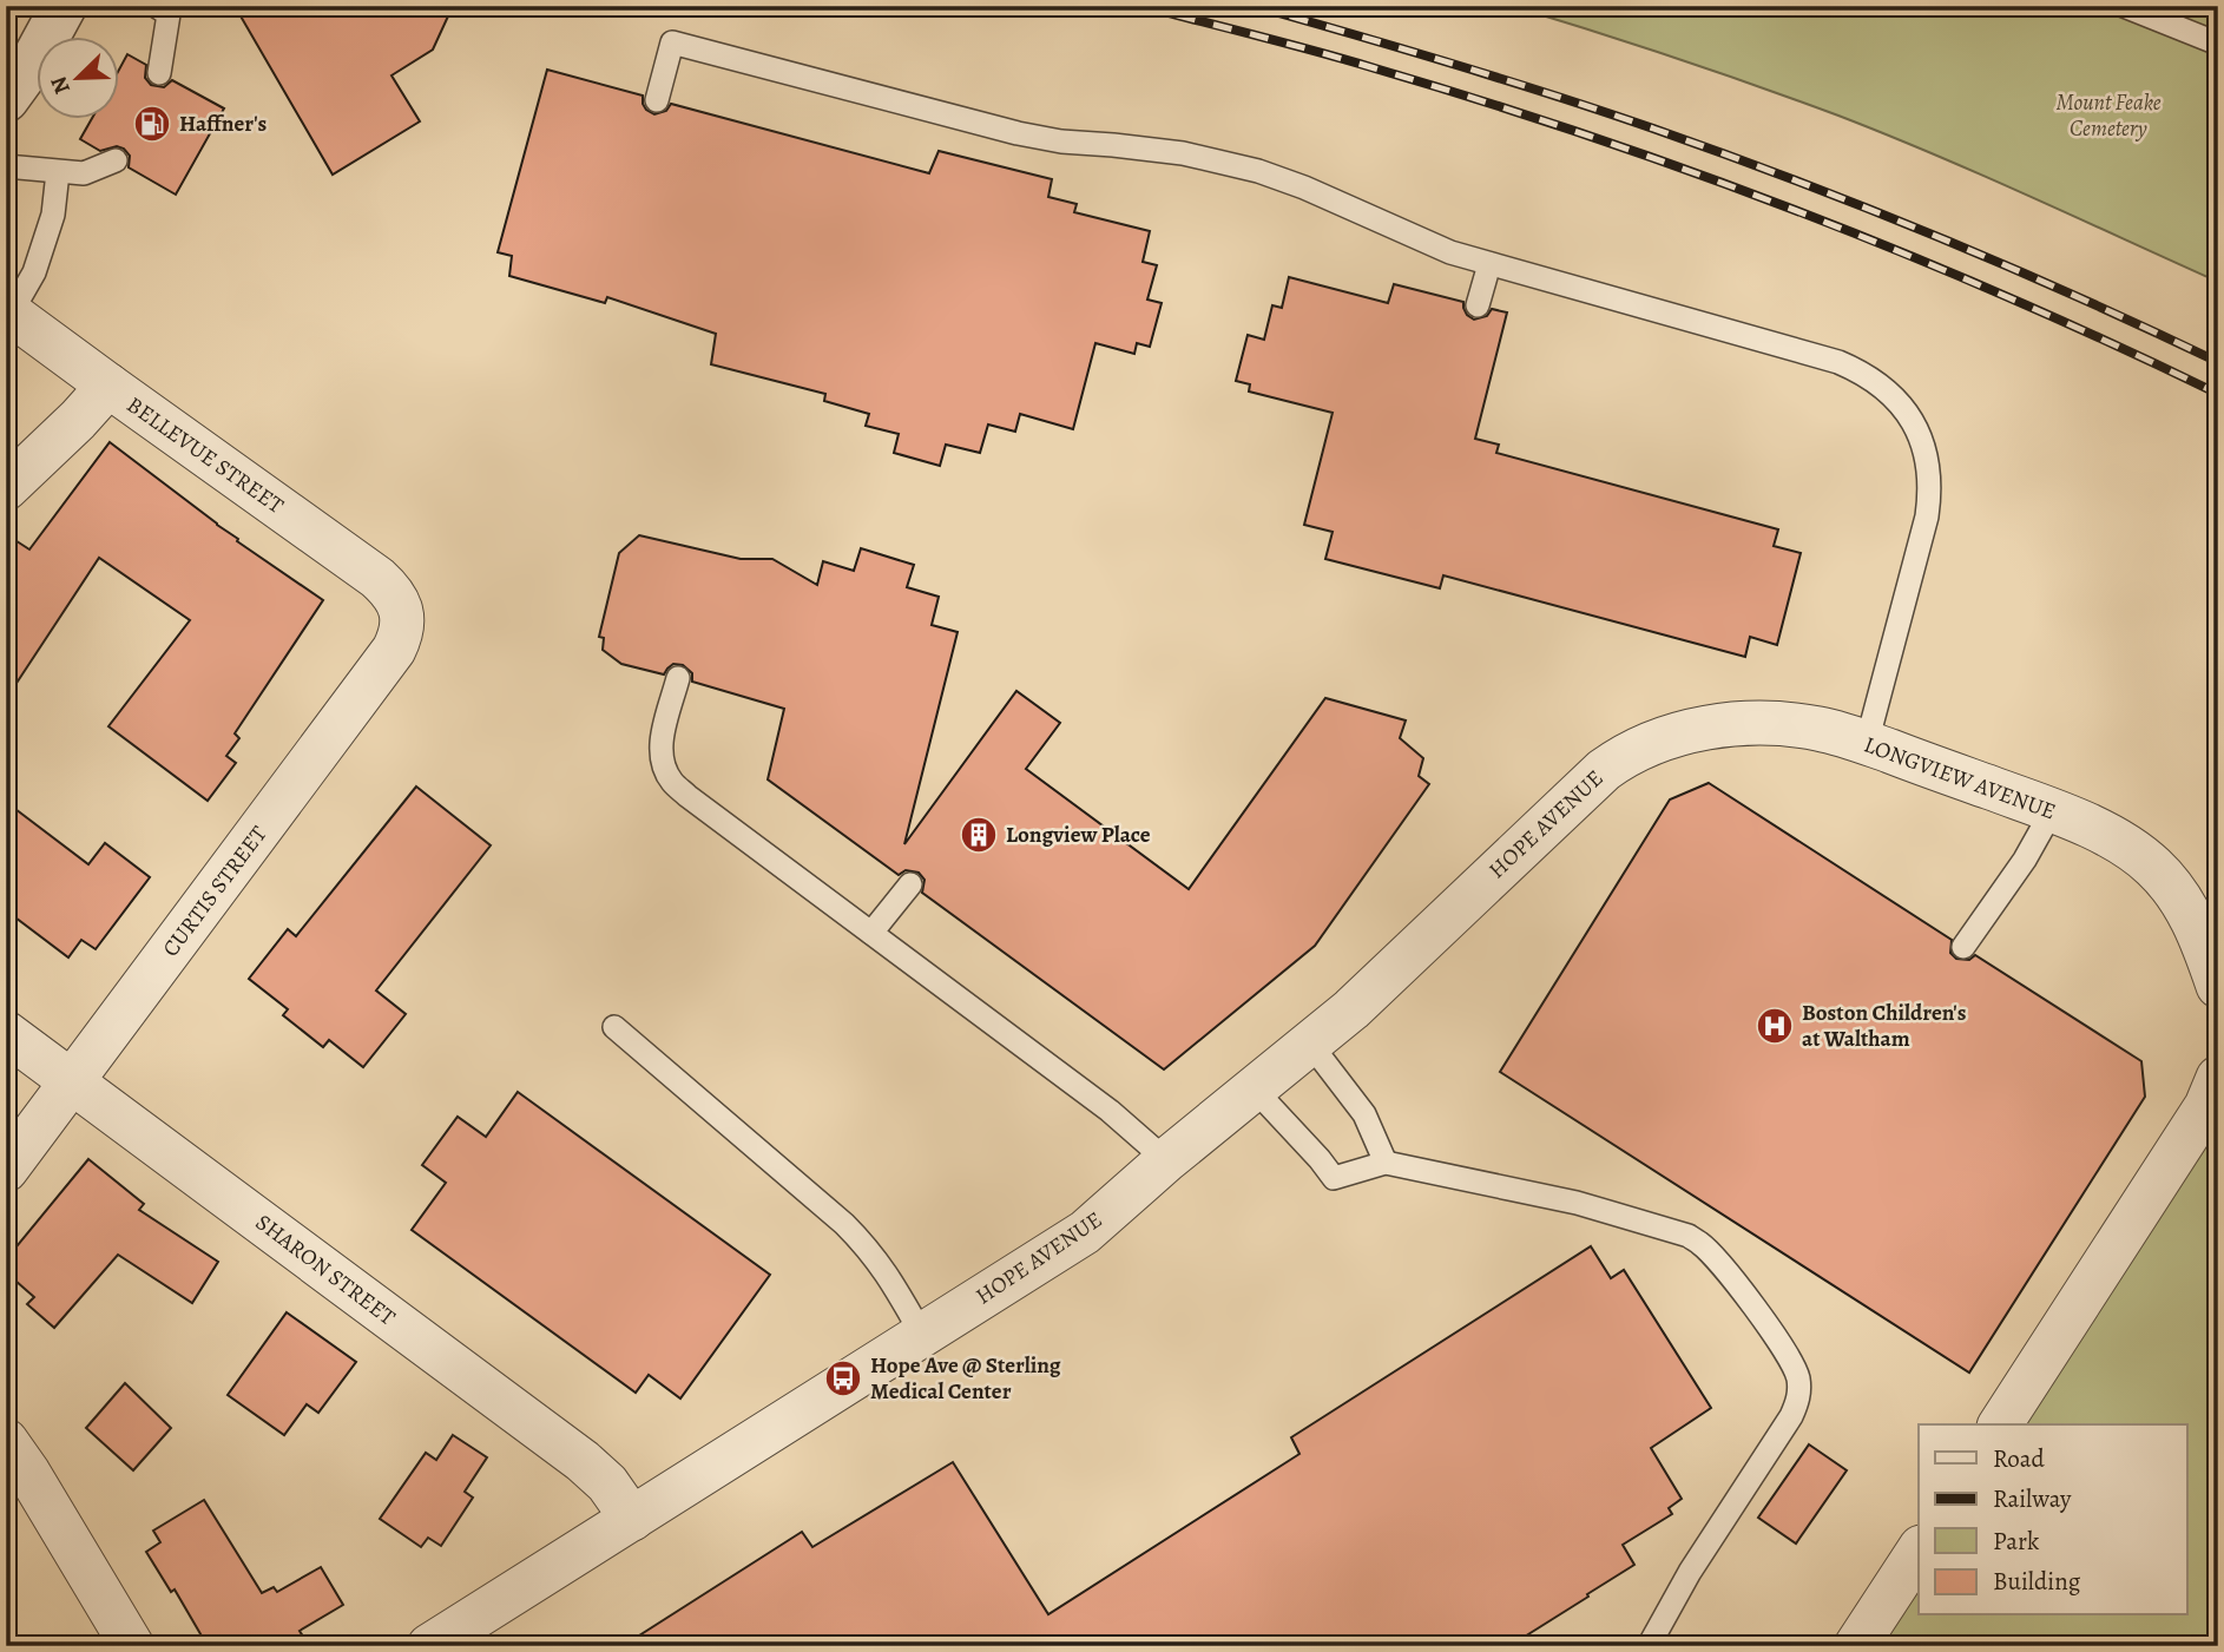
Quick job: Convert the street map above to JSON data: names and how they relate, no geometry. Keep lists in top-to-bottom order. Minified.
{"streets":{"street":["BELLEVUE STREET","LONGVIEW AVENUE","HOPE AVENUE","CURTIS STREET","SHARON STREET"]},"crossings":[["BELLEVUE STREET","CURTIS STREET"],["LONGVIEW AVENUE","HOPE AVENUE"],["HOPE AVENUE","SHARON STREET"],["CURTIS STREET","SHARON STREET"]],"parks":["Mount Feake Cemetery"],"places":{"fuel station":["Haffner's"],"building":["Longview Place"],"hospital":["Boston Children's at Waltham"],"bus stop":["Hope Ave @ Sterling Medical Center"]},"legend":["Road","Railway","Park","Building"],"north":"bottom left"}
